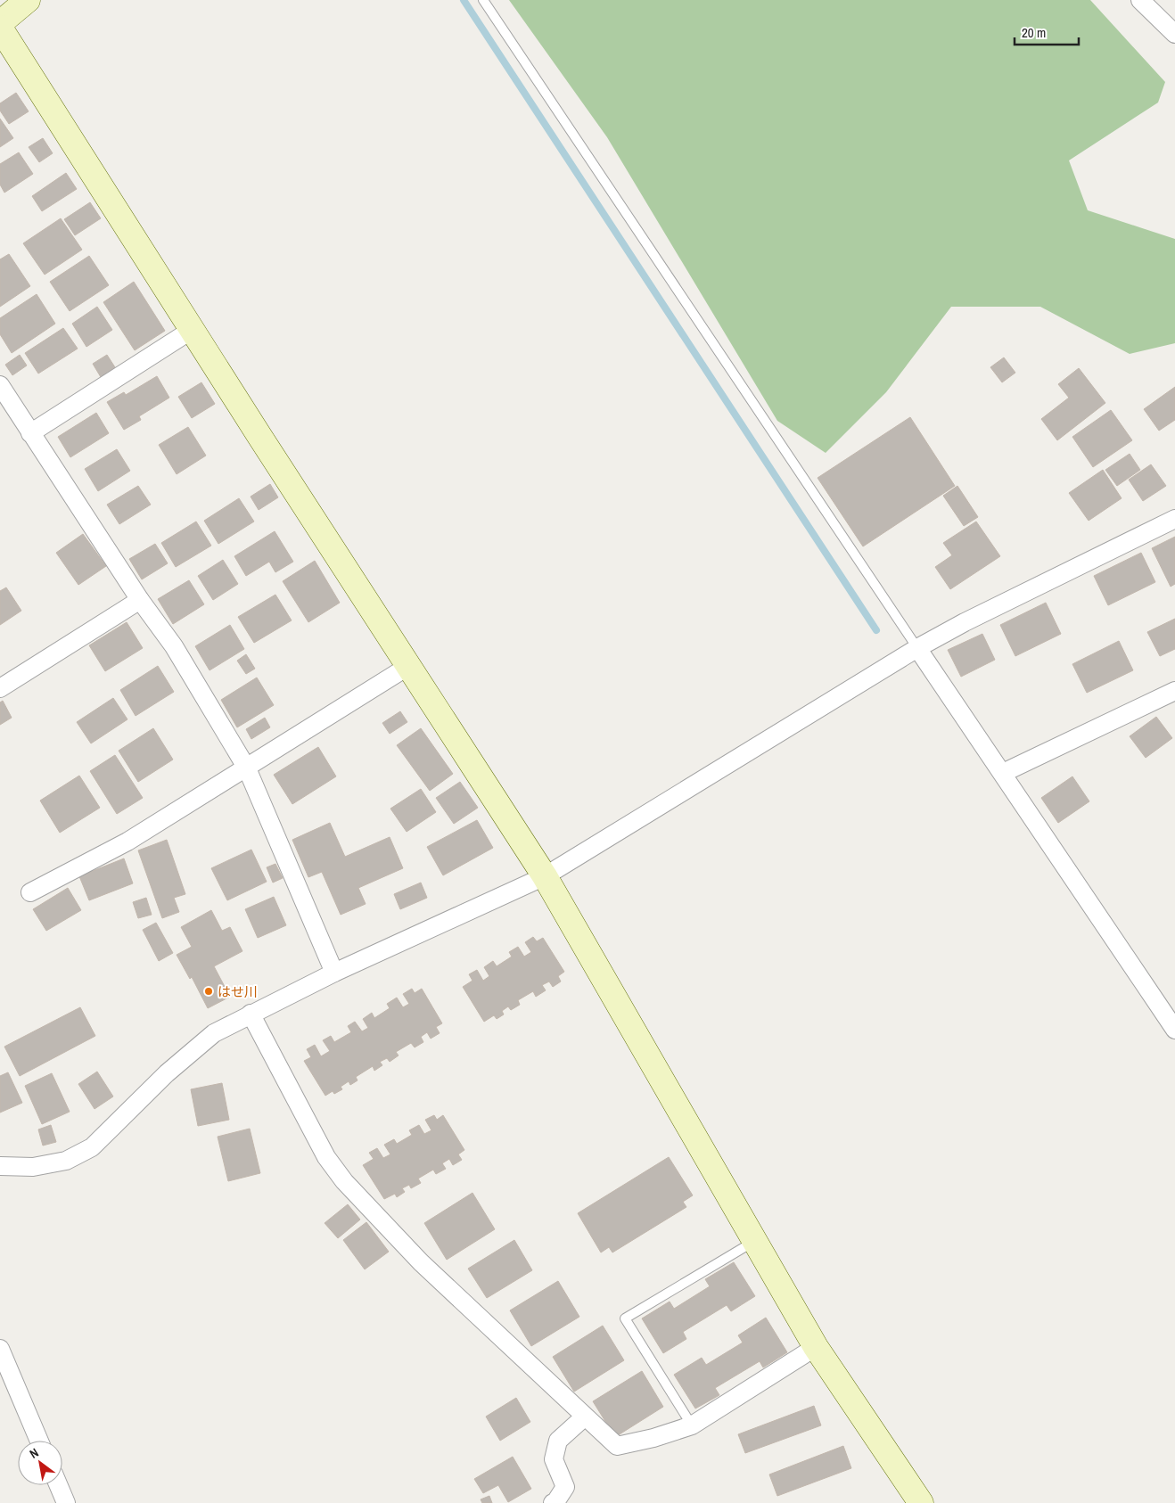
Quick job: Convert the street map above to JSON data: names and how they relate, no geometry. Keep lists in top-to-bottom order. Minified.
{"places":["はせ川"],"scale_bar":"20 m","north":"top left"}
